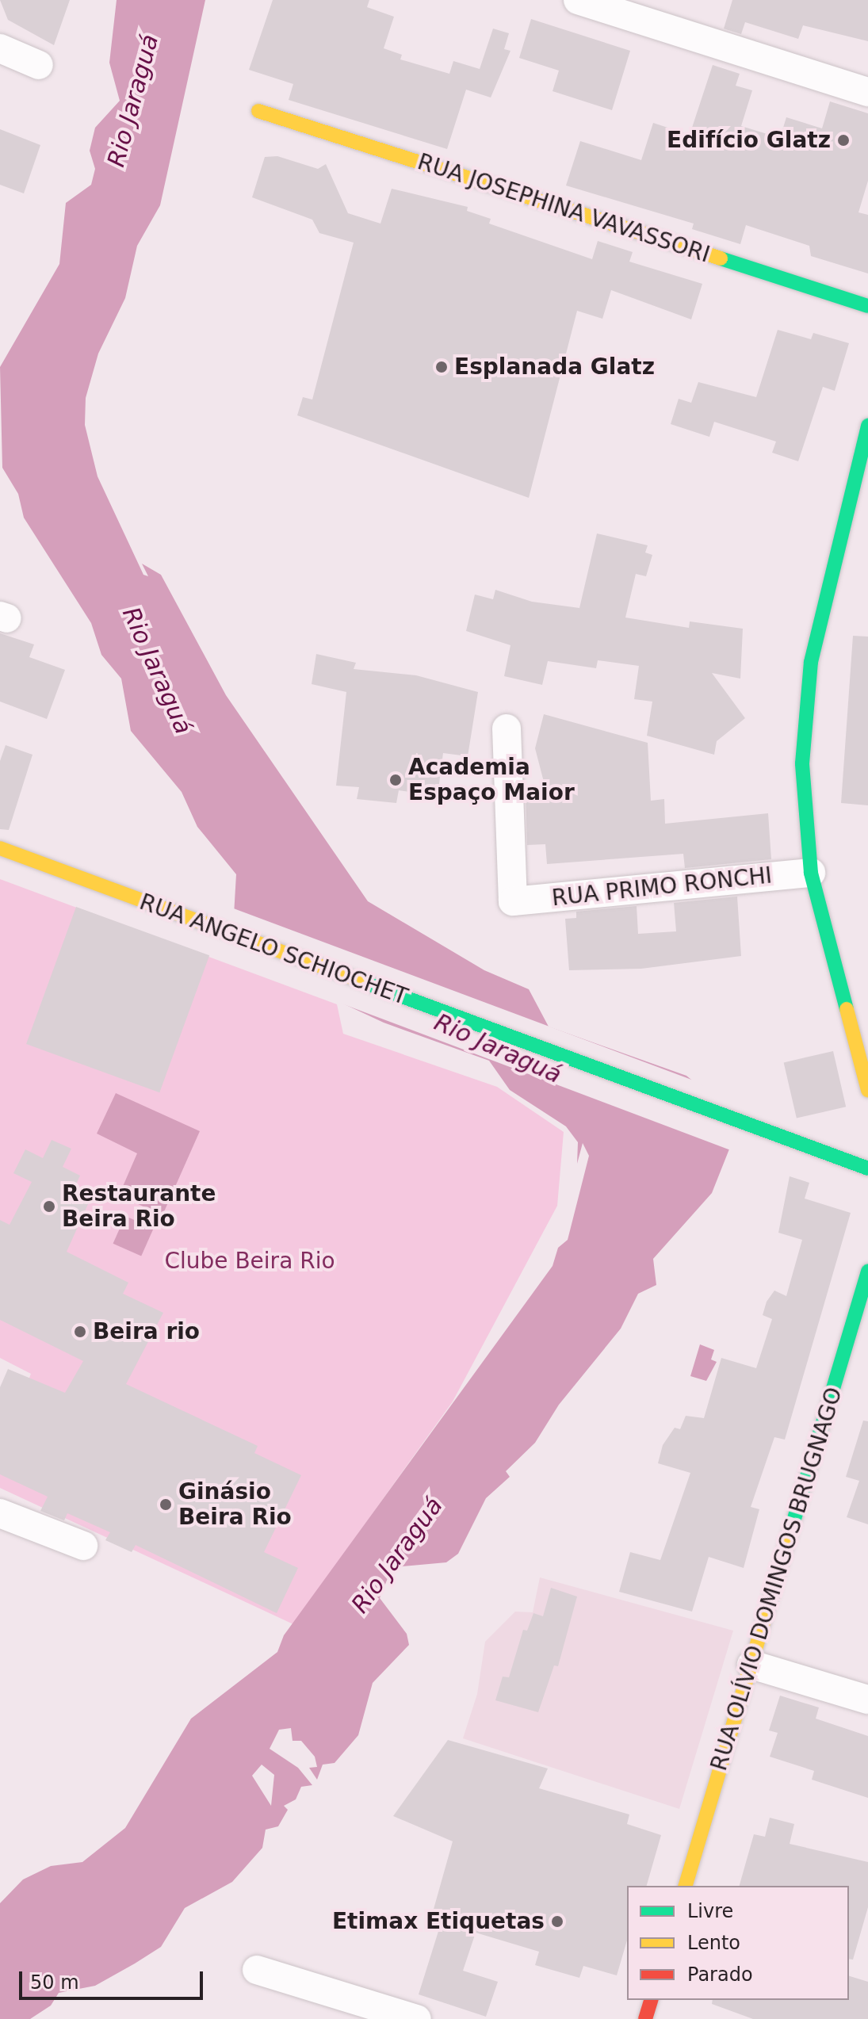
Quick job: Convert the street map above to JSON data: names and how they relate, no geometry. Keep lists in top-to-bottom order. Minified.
{"streets":{"main road":["RUA JOSEPHINA VAVASSORI","RUA ANGELO SCHIOCHET","RUA OLÍVIO DOMINGOS BRUGNAGO"],"street":["RUA PRIMO RONCHI"]},"water":["Rio Jaraguá"],"parks":["Clube Beira Rio"],"places":["Edifício Glatz","Esplanada Glatz","Academia Espaço Maior","Restaurante Beira Rio","Beira rio","Ginásio Beira Rio","Etimax Etiquetas"],"legend":["Livre","Lento","Parado"],"scale_bar":"50 m"}
